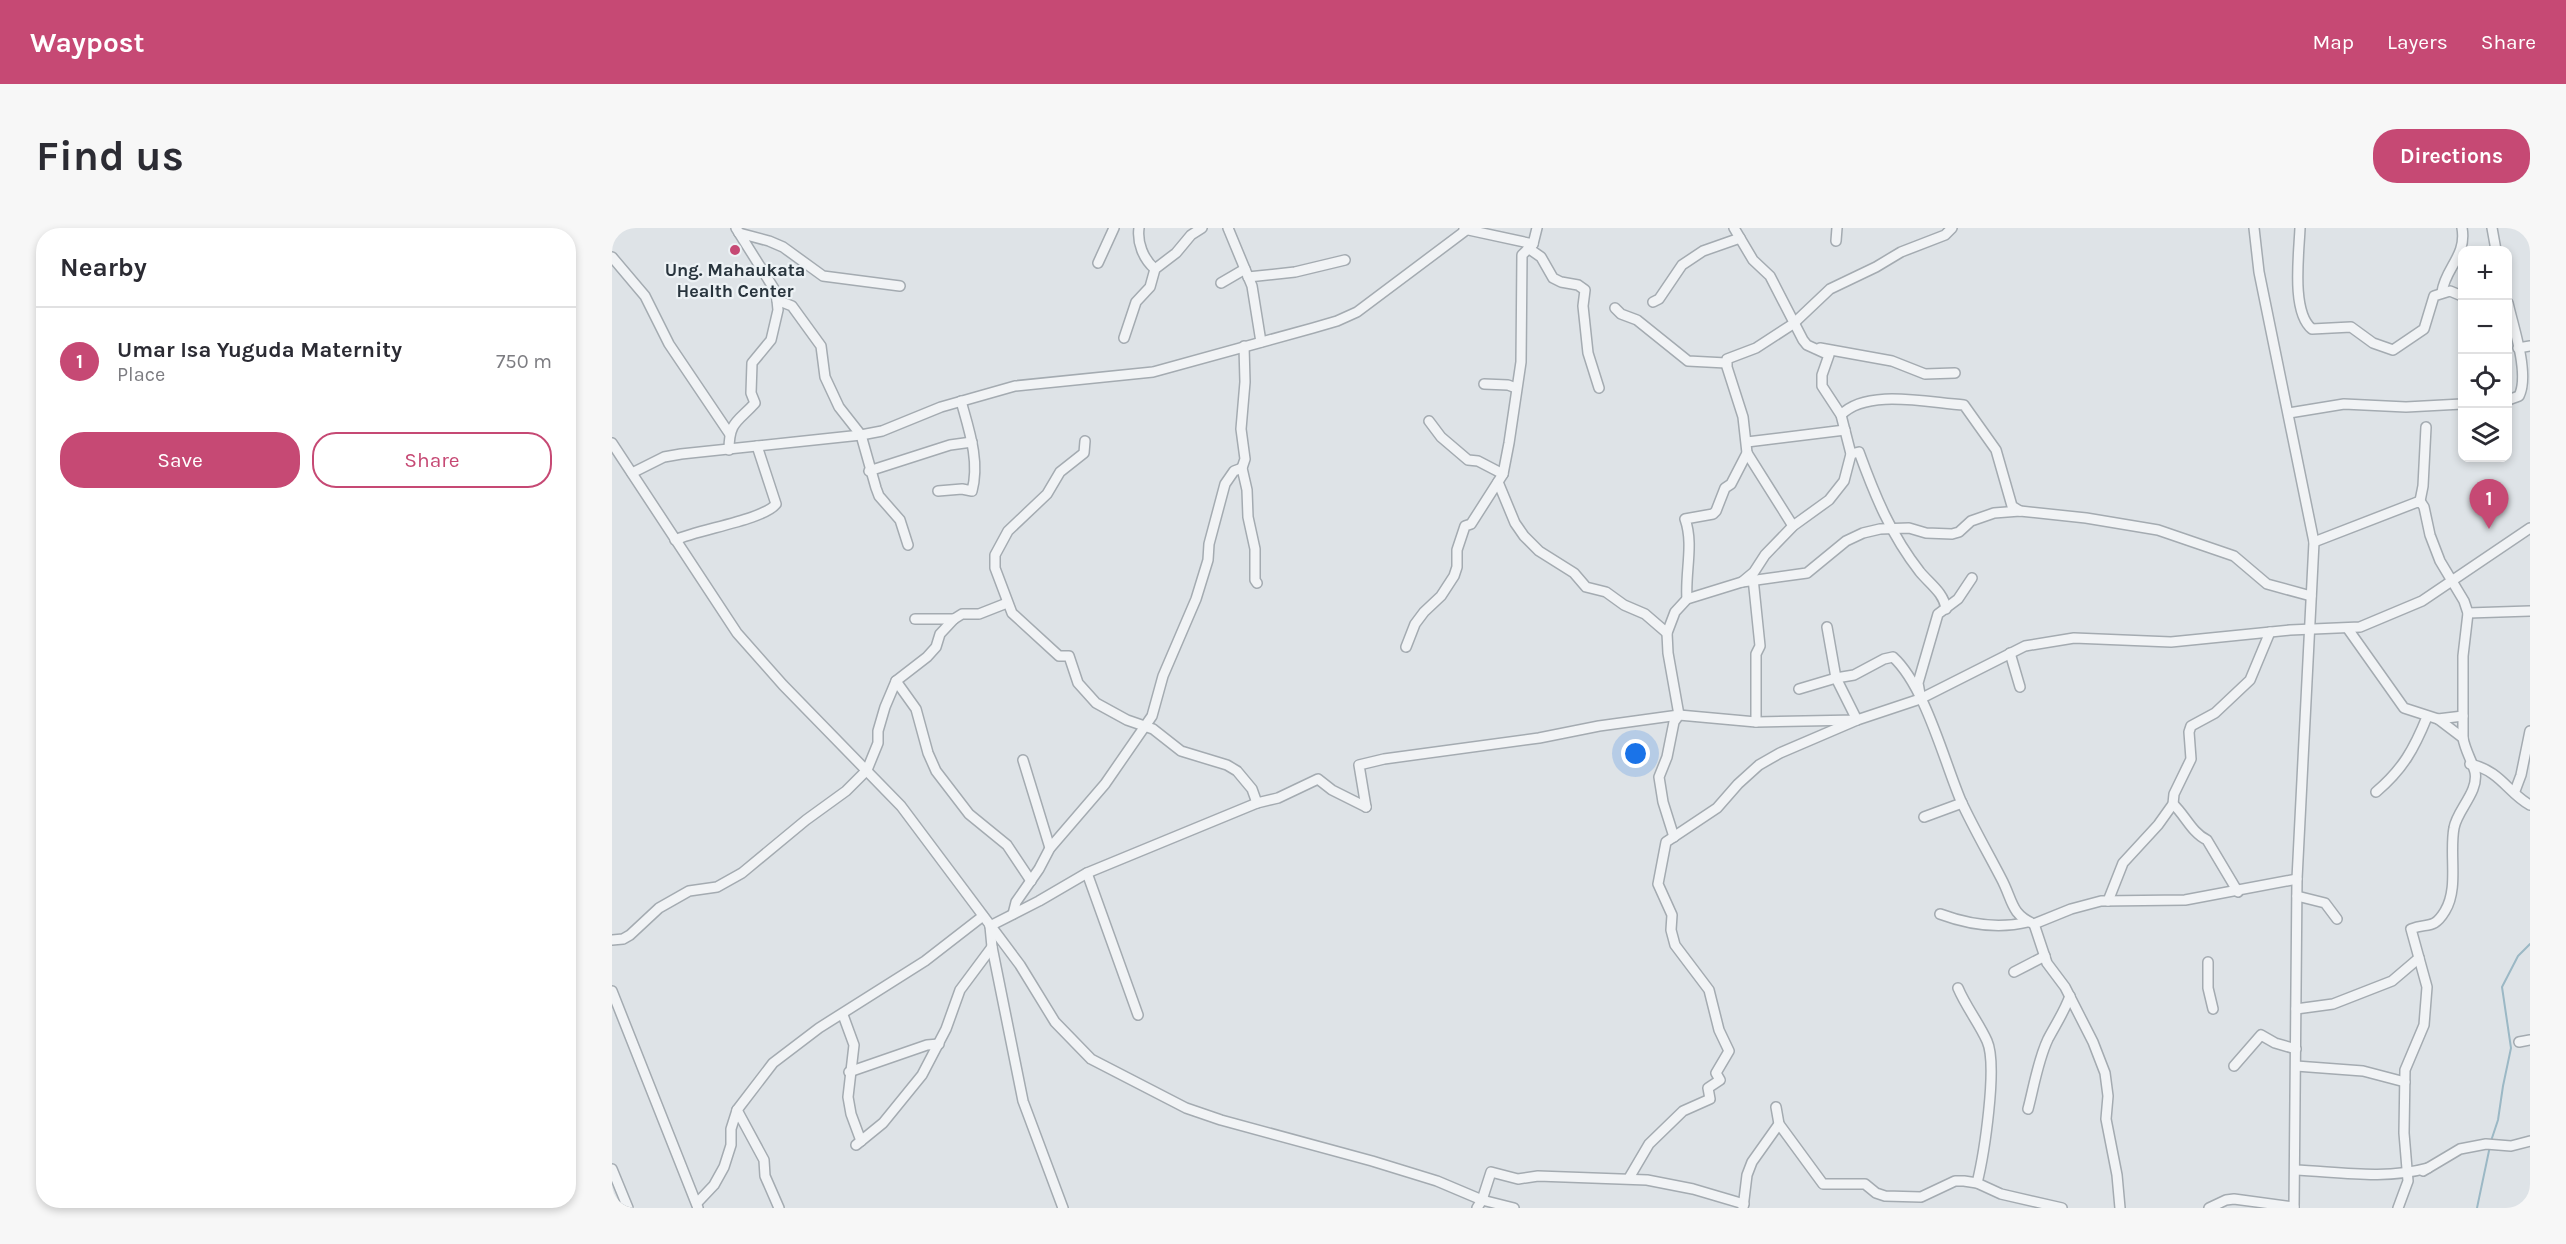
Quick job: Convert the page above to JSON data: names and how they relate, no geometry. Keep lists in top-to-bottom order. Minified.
{"places":["Ung. Mahaukata Health Center"],"page":{"header":"Waypost","nav":["Map","Layers","Share"],"buttons":["Directions",["Save","Share"]],"title":"Find us","heading":"Nearby","map_buttons":["+","−"],"list":[{"mark":"1","name":"Umar Isa Yuguda Maternity","note":"Place","value":"750 m"}],"pins":"1"}}
